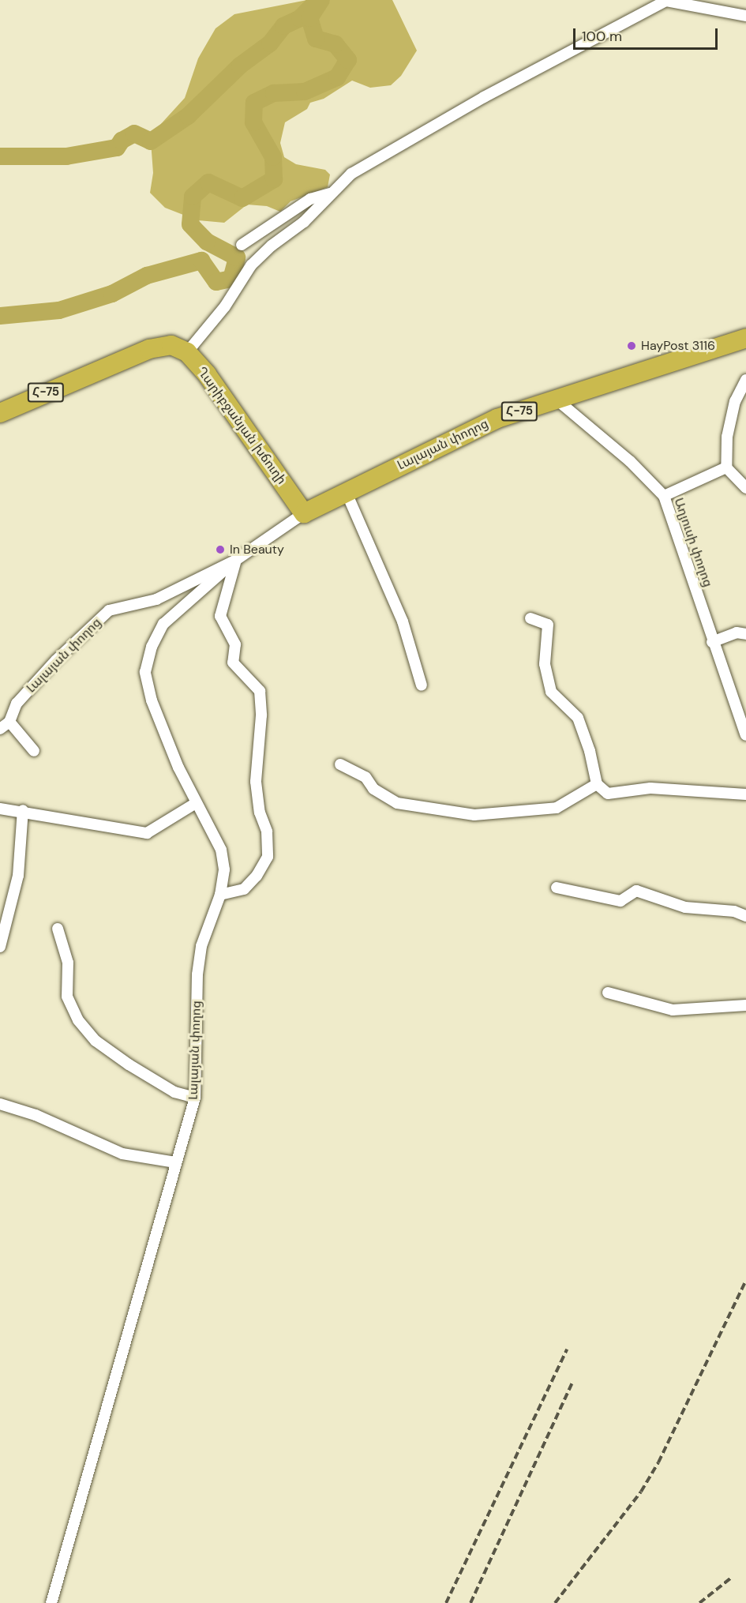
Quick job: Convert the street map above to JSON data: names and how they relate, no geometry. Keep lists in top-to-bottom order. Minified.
{"streets":{"highway":["Հ-75","Ղարիբջանյան խճուղի","Լալայան փողոց"],"street":["Աղյուսի փողոց"]},"crossings":[["Հ-75","Ղարիբջանյան խճուղի"],["Ղարիբջանյան խճուղի","Լալայան փողոց"],["Լալայան փողոց","Աղյուսի փողոց"]],"places":["HayPost 3116","In Beauty"],"scale_bar":"100 m"}
